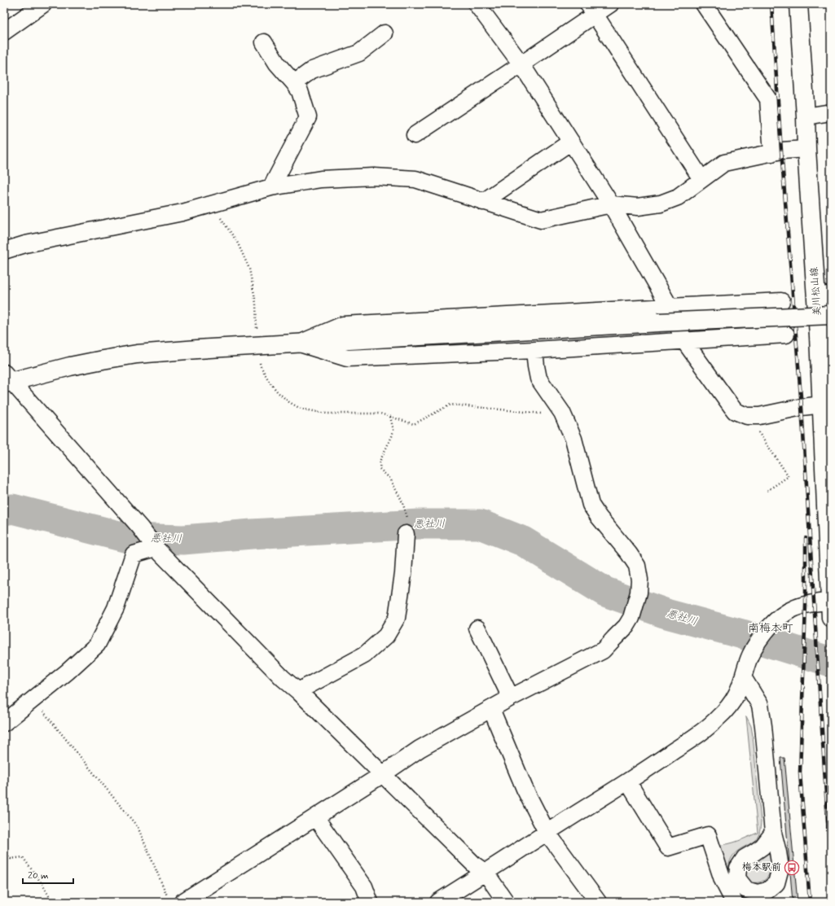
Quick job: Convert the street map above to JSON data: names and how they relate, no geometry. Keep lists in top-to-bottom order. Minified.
{"streets":{"street":["美川松山線"]},"districts":["南梅本町"],"water":["悪社川"],"places":{"bus stop":["梅本駅前"]},"scale_bar":"20 m"}
